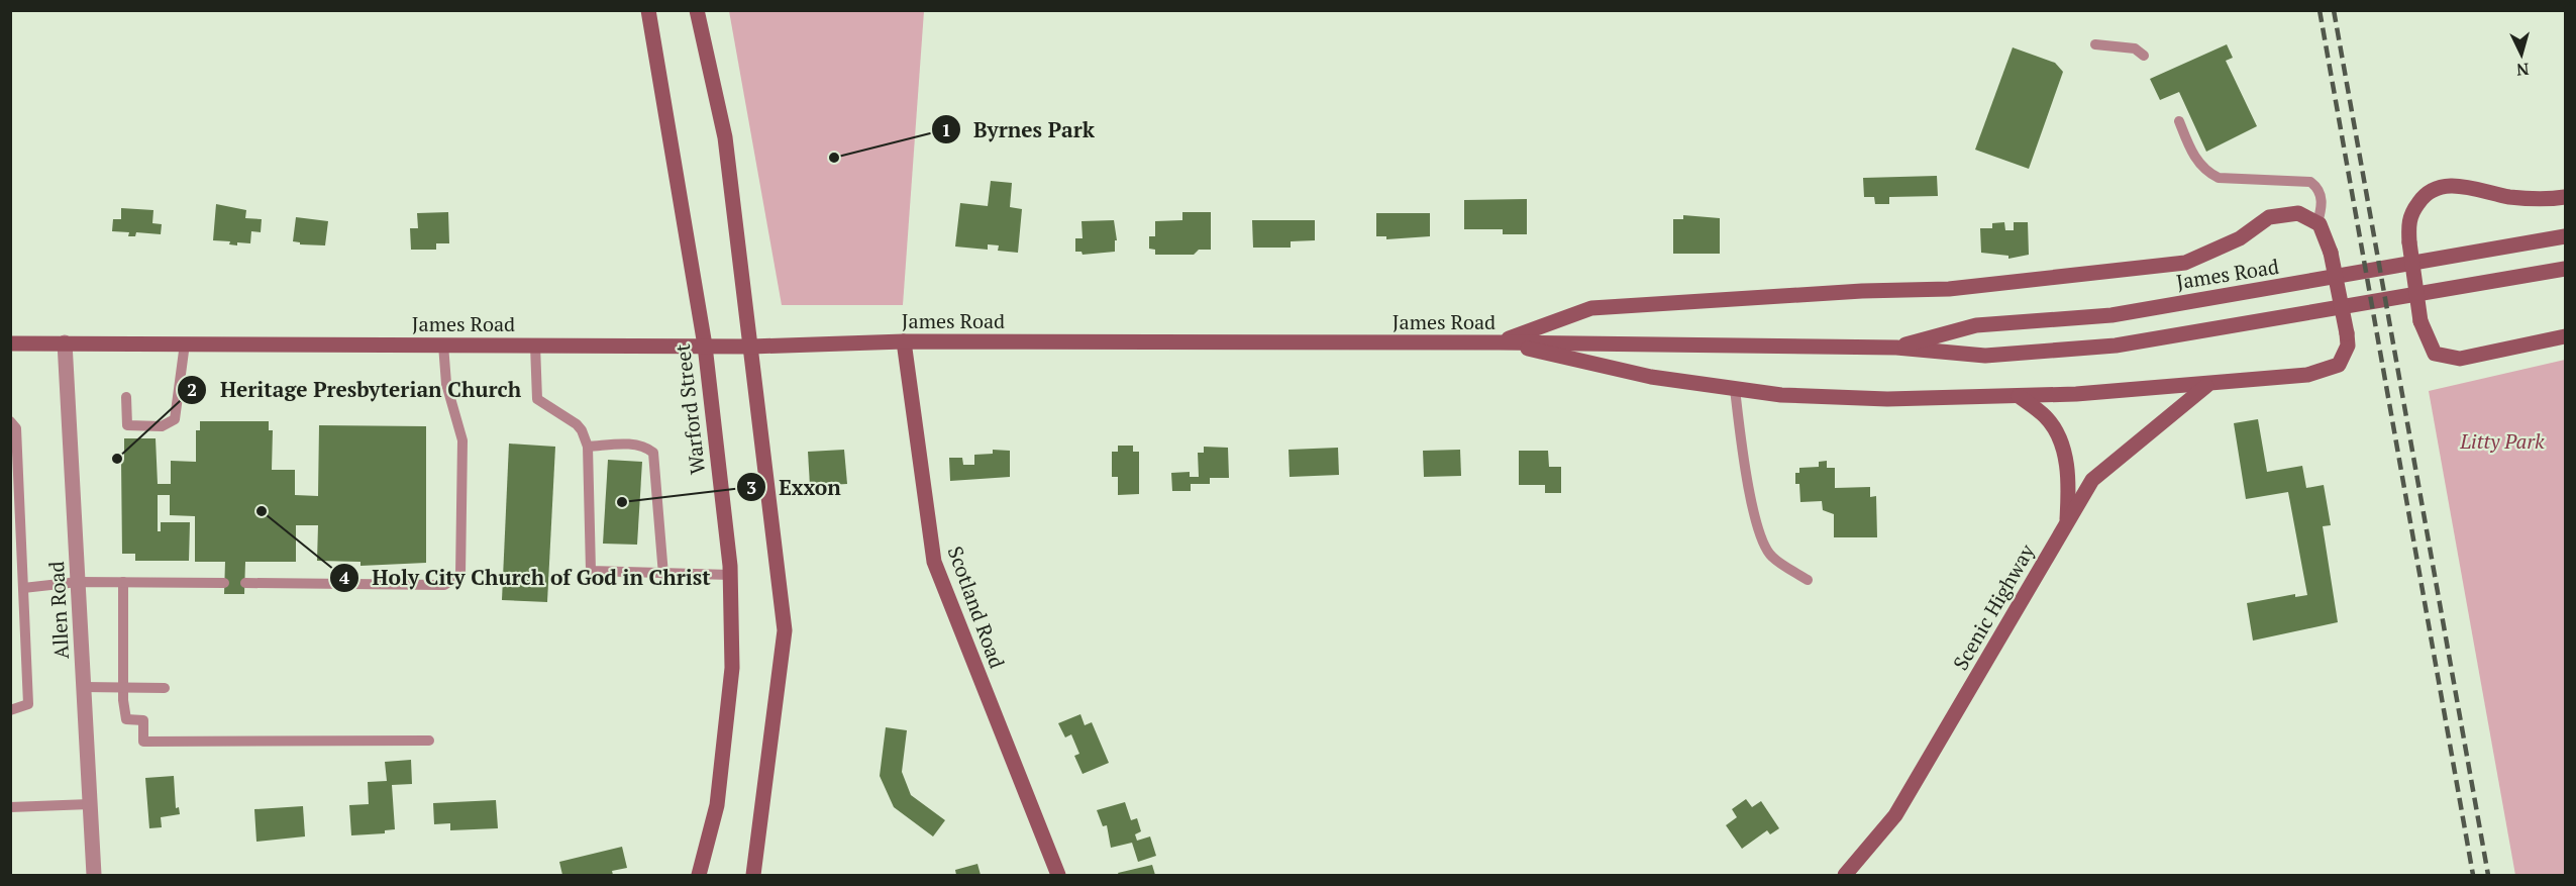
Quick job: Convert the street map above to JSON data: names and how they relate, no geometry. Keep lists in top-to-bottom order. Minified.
{"streets":{"main road":["James Road","Warford Street","Scotland Road","Scenic Highway"],"street":["Allen Road"]},"crossings":[["James Road","Warford Street"],["James Road","Scotland Road"],["James Road","Allen Road"]],"parks":["Litty Park"],"places":["Byrnes Park","Heritage Presbyterian Church","Exxon","Holy City Church of God in Christ"],"north":"bottom"}
